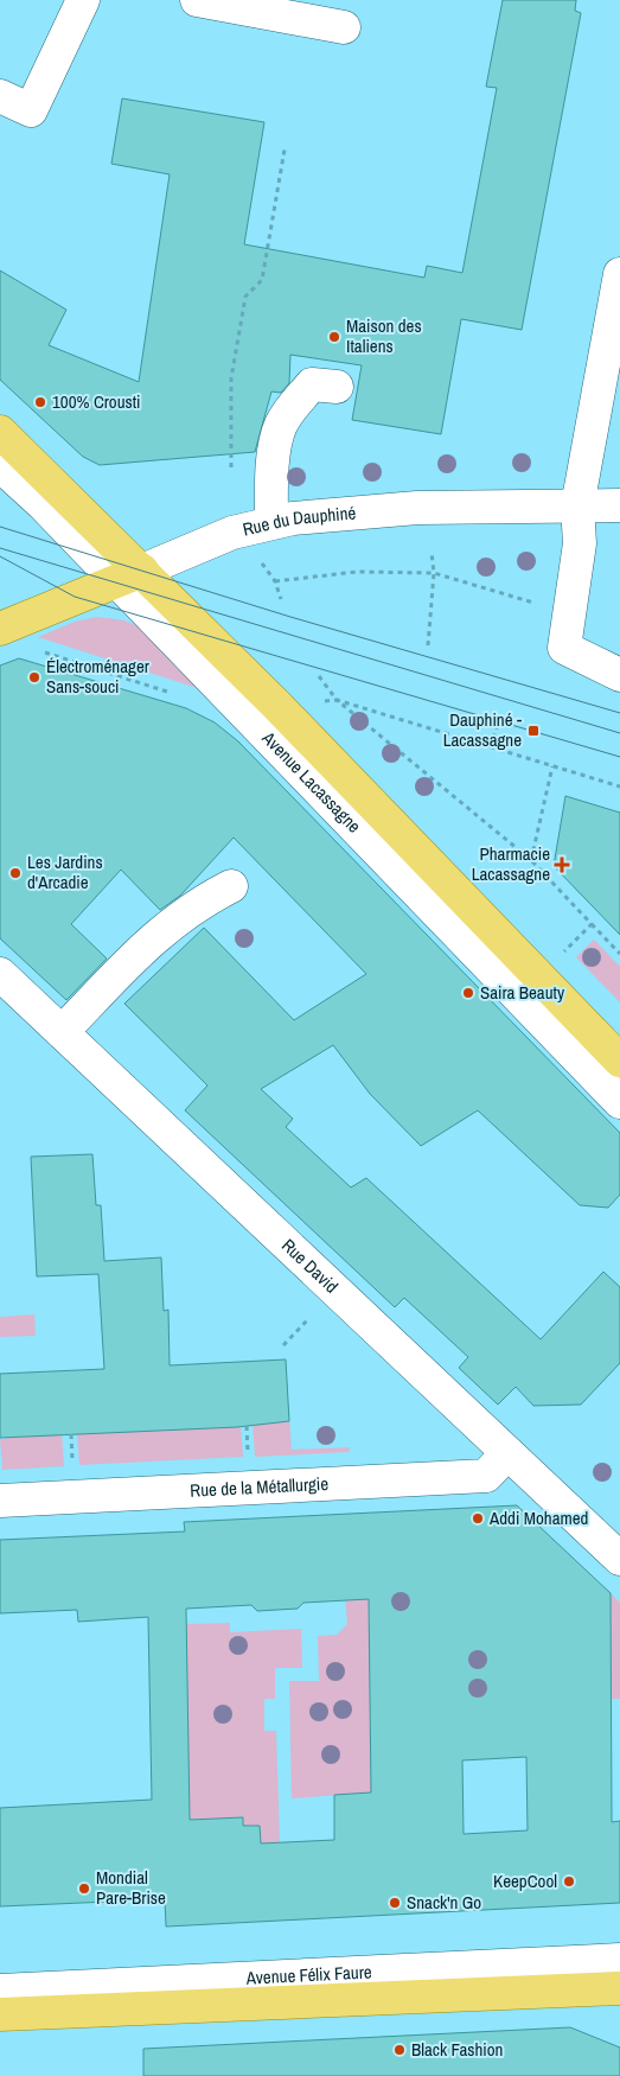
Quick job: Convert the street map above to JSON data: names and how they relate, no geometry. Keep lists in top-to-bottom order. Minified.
{"streets":{"main road":["Rue du Dauphiné","Avenue Lacassagne","Avenue Félix Faure"],"street":["Rue David","Rue de la Métallurgie"]},"crossings":[["Rue du Dauphiné","Avenue Lacassagne"],["Rue David","Rue de la Métallurgie"]],"places":{"other":["Maison des Italiens","100% Crousti","Électroménager Sans-souci","Les Jardins d'Arcadie","Saira Beauty","Addi Mohamed","KeepCool","Mondial Pare-Brise","Snack'n Go","Black Fashion"],"transit":["Dauphiné - Lacassagne"],"health":["Pharmacie Lacassagne"]}}
